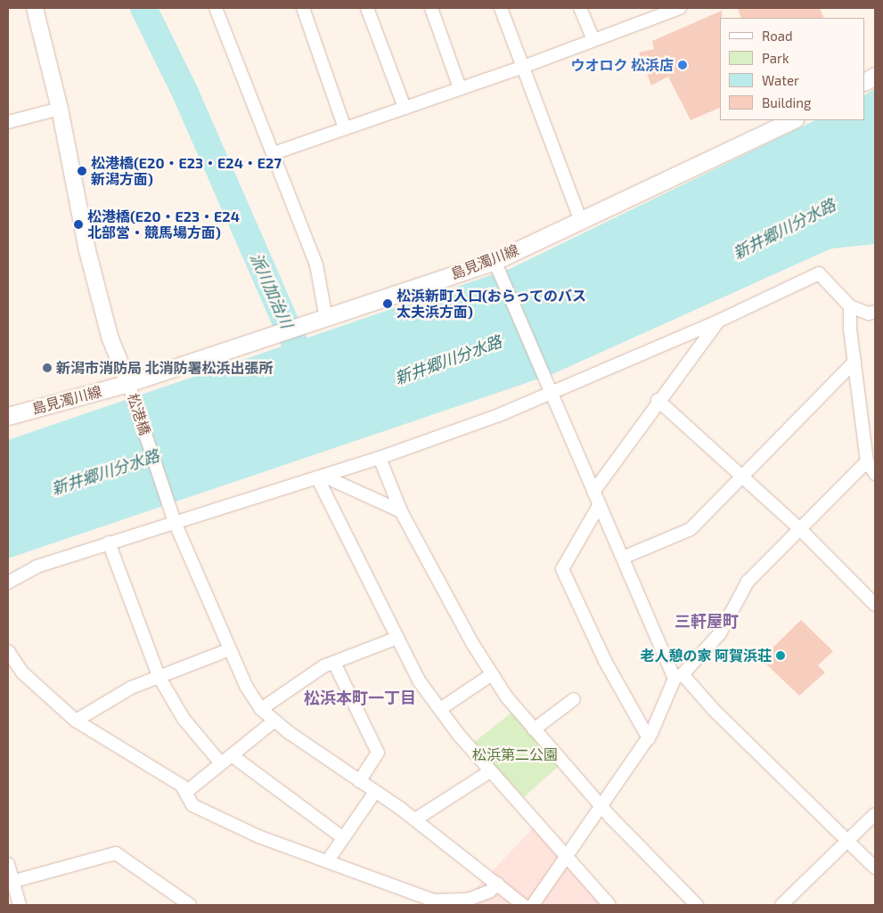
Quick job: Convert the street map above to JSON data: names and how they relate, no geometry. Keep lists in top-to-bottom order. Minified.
{"streets":{"main road":["島見濁川線"],"street":["松港橋"]},"crossings":[["島見濁川線","松港橋"]],"districts":["三軒屋町","松浜本町一丁目"],"water":["新井郷川分水路","派川加治川"],"parks":["松浜第二公園"],"places":["ウオロク 松浜店","松港橋(E20・E23・E24・E27 新潟方面)","松港橋(E20・E23・E24 北部営・競馬場方面)","松浜新町入口(おらってのバス 太夫浜方面)","新潟市消防局 北消防署松浜出張所","老人憩の家 阿賀浜荘"],"legend":["Road","Park","Water","Building"]}
